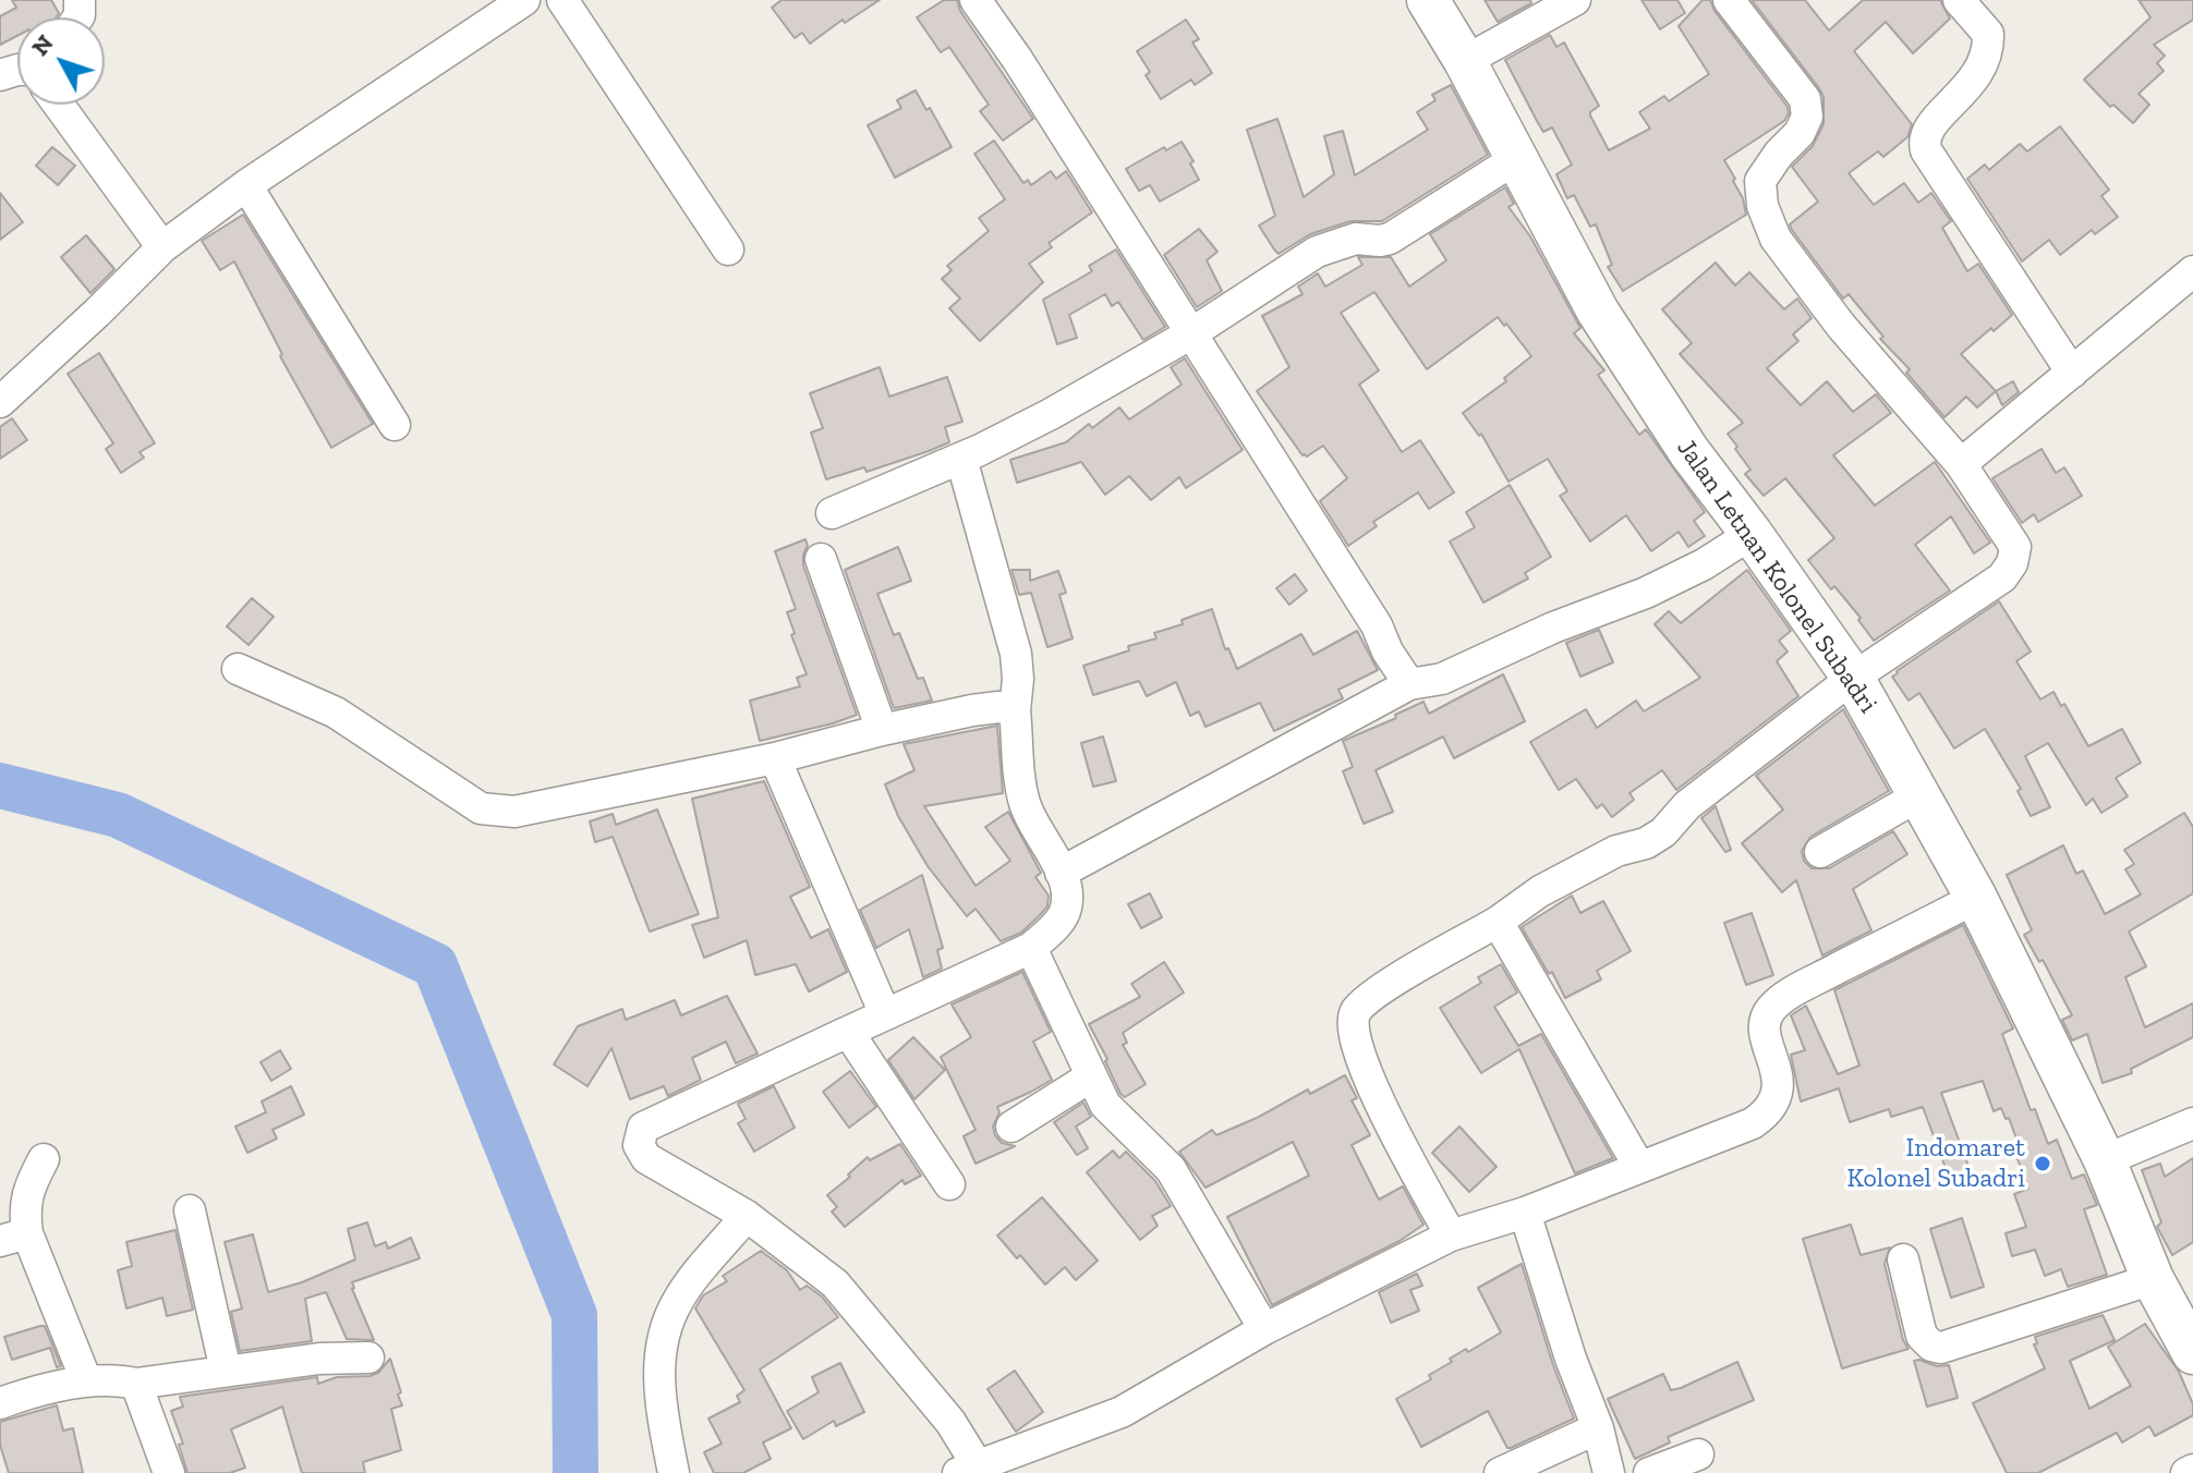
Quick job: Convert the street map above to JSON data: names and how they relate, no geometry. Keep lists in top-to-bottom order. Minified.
{"streets":{"main road":["Jalan Letnan Kolonel Subadri"]},"places":["Indomaret Kolonel Subadri"],"north":"top left"}
